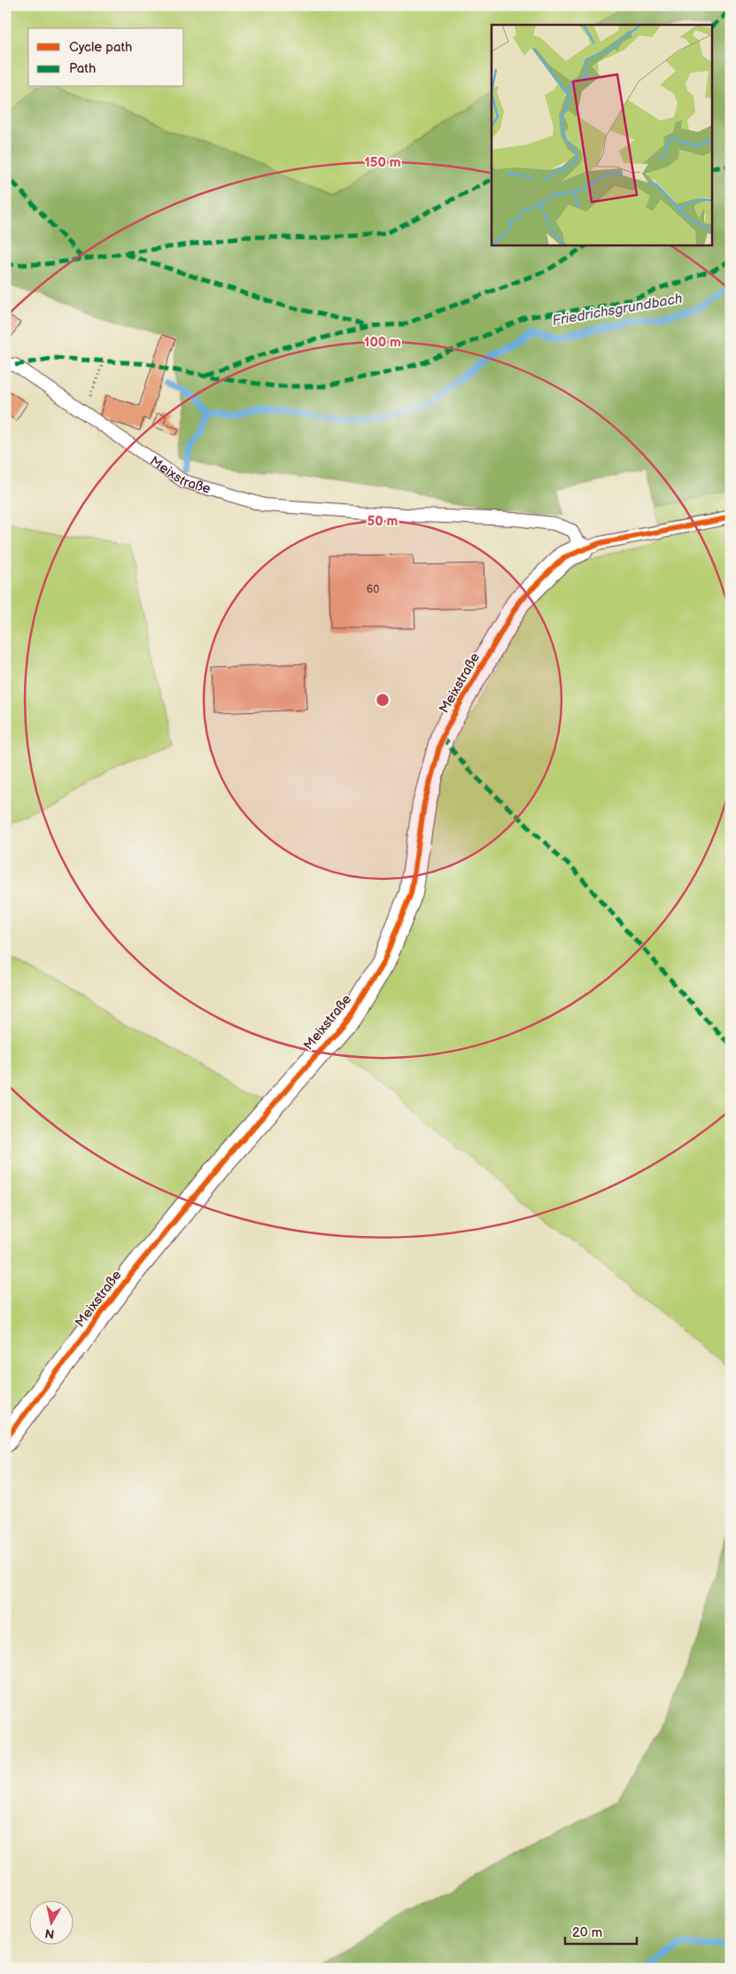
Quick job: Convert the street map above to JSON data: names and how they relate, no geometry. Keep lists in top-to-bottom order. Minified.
{"streets":{"street":["Meixstraße"]},"water":["Friedrichsgrundbach"],"house_numbers":["60"],"legend":["Cycle path","Path"],"scale_bar":"20 m","north":"bottom","rings":["150 m","100 m","50 m"]}
